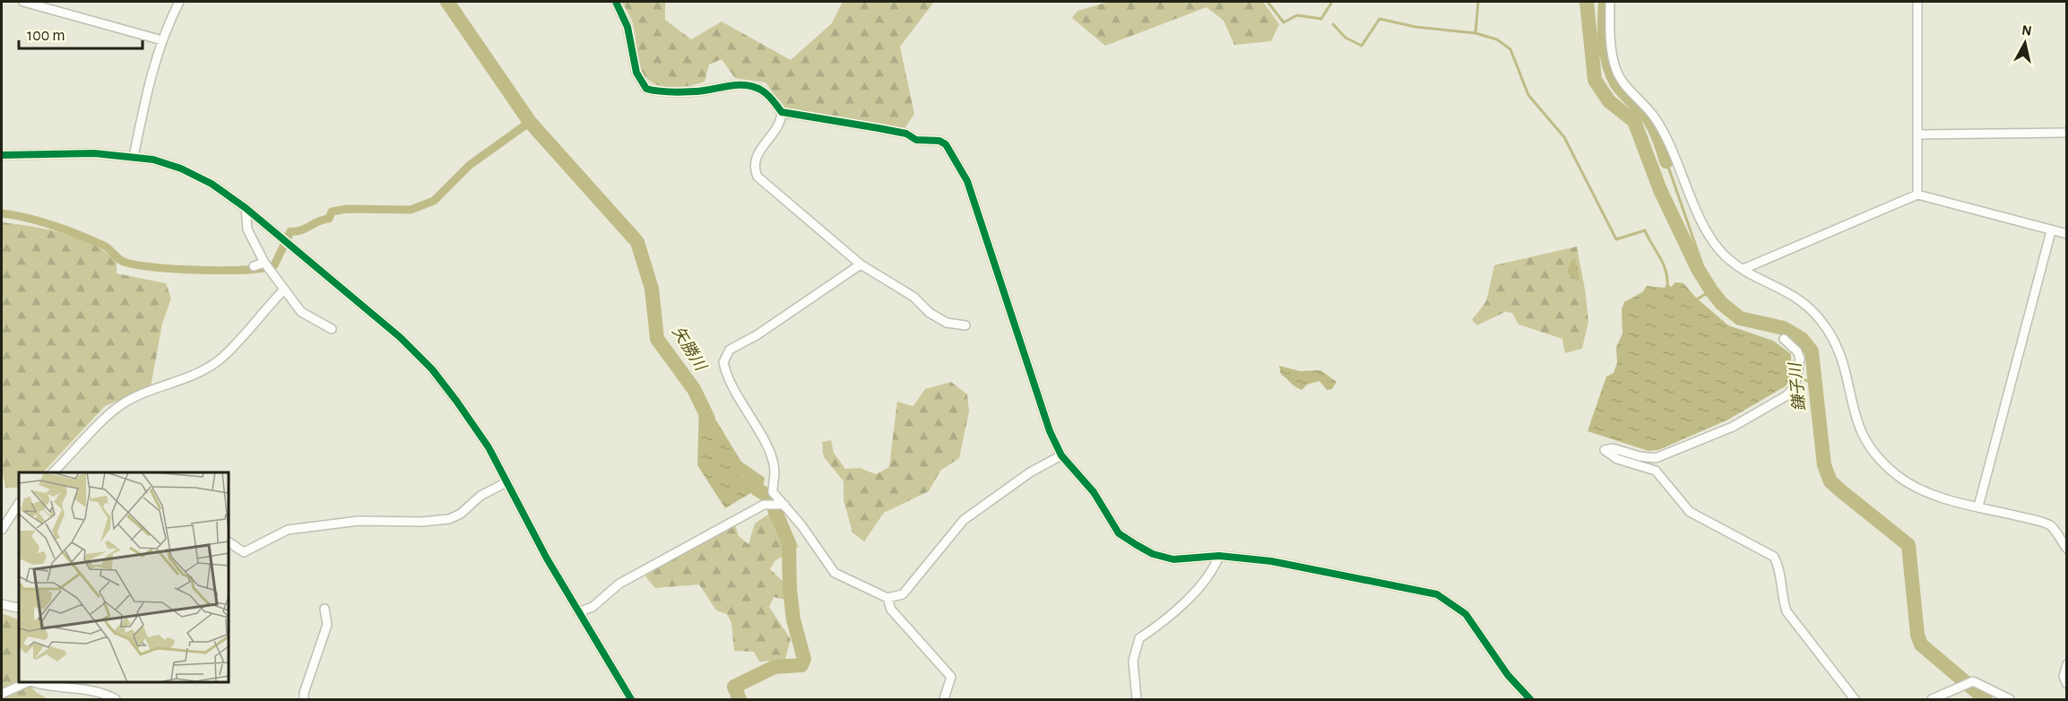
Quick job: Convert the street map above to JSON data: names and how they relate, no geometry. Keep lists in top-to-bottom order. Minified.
{"water":["矢勝川","鎌子川"],"scale_bar":"100 m","north":"top"}
